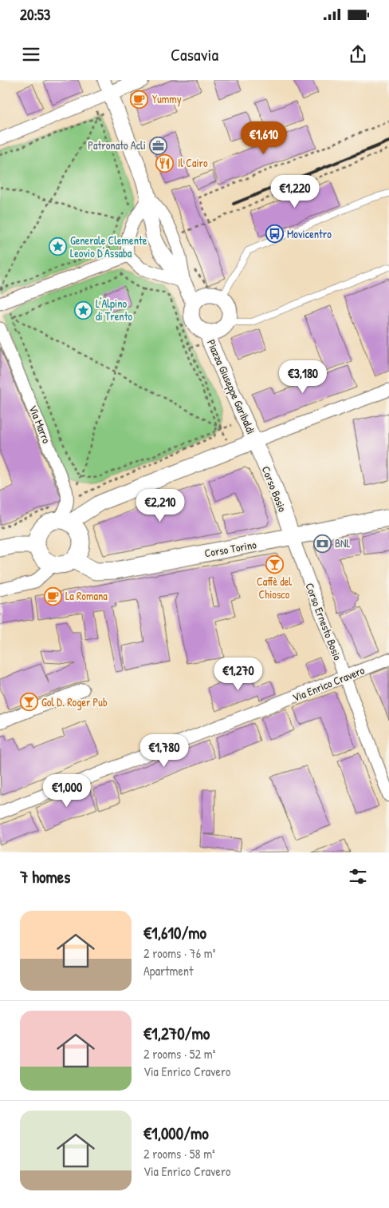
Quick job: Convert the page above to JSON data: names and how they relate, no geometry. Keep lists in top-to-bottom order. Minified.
{"streets":{"main road":["Corso Torino"],"street":["Piazza Giuseppe Garibaldi","Via Marro","Corso Bosio","Corso Ernesto Bosio","Via Enrico Cravero"]},"crossings":[["Piazza Giuseppe Garibaldi","Corso Bosio"],["Corso Bosio","Corso Torino"],["Corso Bosio","Corso Ernesto Bosio"],["Corso Torino","Corso Ernesto Bosio"],["Corso Ernesto Bosio","Via Enrico Cravero"]],"places":{"cafe":["Yummy","La Romana"],"office":["Patronato Acli"],"restaurant":["Il Cairo"],"bus stop":["Movicentro"],"place":["Generale Clemente Leovio D'Assaba","L'Alpino di Trento"],"bank":["BNL"],"bar":["Caffè del Chiosco","Gol D. Roger Pub"]},"page":{"status":"20:53","header":"Casavia","price":["€1,610","€1,220","€3,180","€2,210","€1,270","€1,780","€1,000"],"heading":"7 homes","list":[{"name":"€1,610/mo","note":"2 rooms · 76 m² · Apartment"},{"name":"€1,270/mo","note":"2 rooms · 52 m² · Via Enrico Cravero"},{"name":"€1,000/mo","note":"2 rooms · 58 m² · Via Enrico Cravero"}]}}
